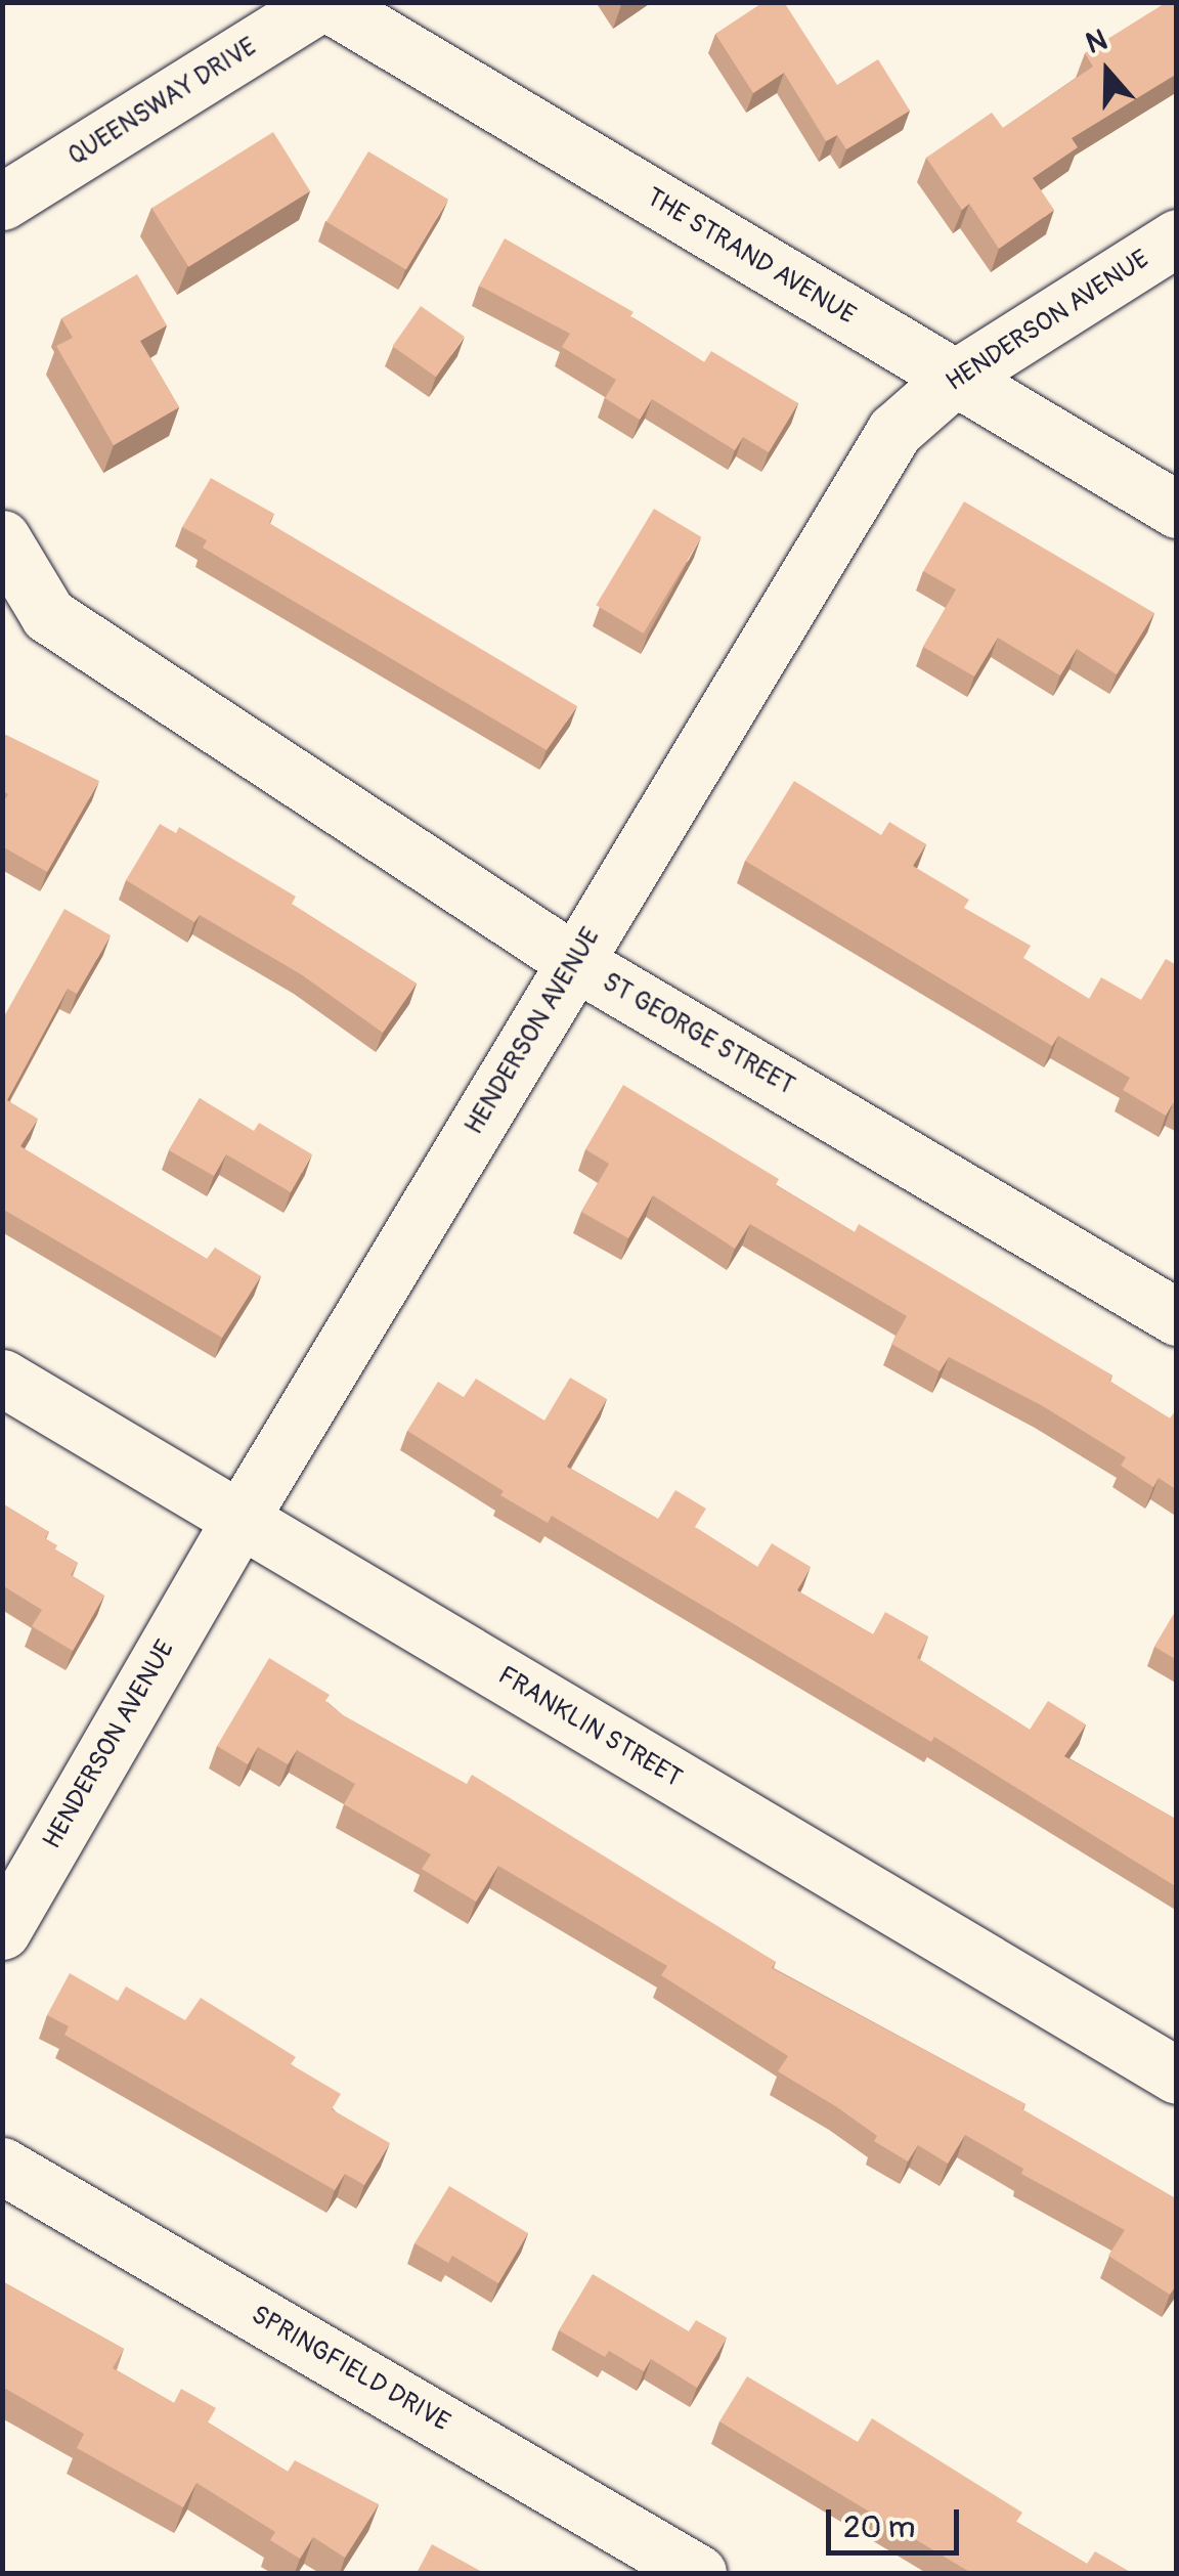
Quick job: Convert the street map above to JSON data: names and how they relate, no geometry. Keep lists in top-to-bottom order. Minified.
{"streets":{"street":["QUEENSWAY DRIVE","THE STRAND AVENUE","HENDERSON AVENUE","ST GEORGE STREET","FRANKLIN STREET","SPRINGFIELD DRIVE"]},"crossings":[["QUEENSWAY DRIVE","THE STRAND AVENUE"],["THE STRAND AVENUE","HENDERSON AVENUE"],["HENDERSON AVENUE","ST GEORGE STREET"],["HENDERSON AVENUE","FRANKLIN STREET"]],"scale_bar":"20 m","north":"top"}
